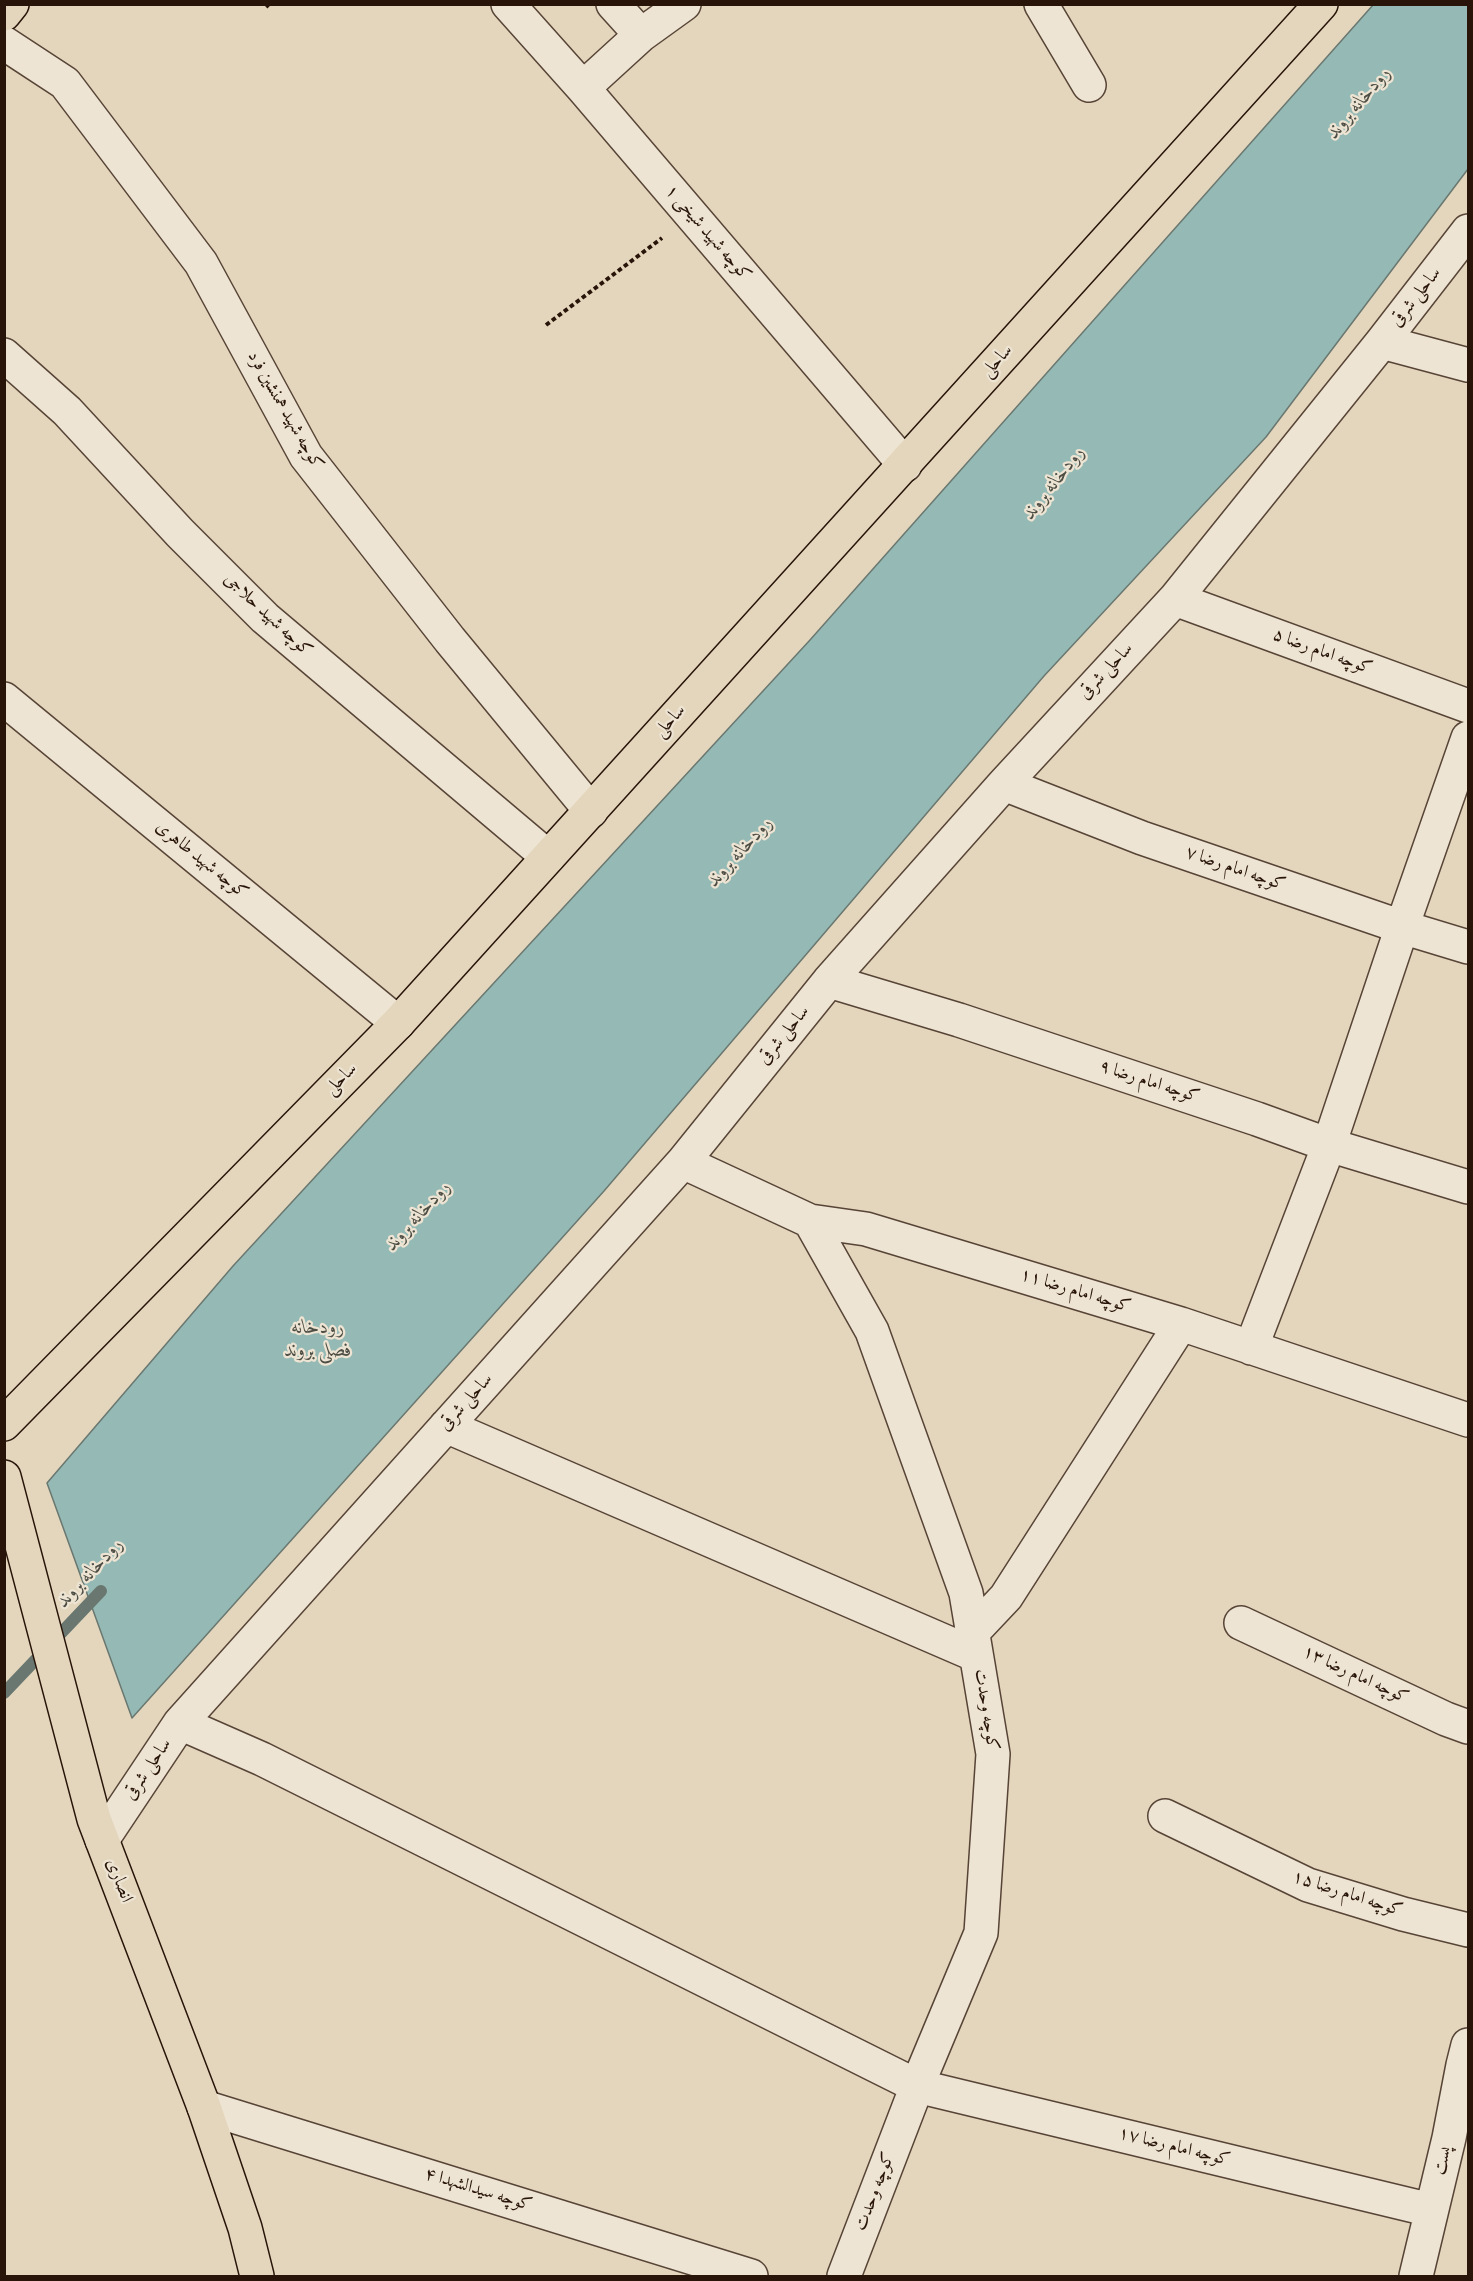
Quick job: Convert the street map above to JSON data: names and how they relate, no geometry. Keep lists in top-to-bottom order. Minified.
{"streets":{"main road":["ساحلی","انصاری"],"street":["کوچه شهید شیخی ۱","ساحلی شرقی","کوچه شهید همنشین فرد","کوچه شهید حلاجی","کوچه امام رضا ۵","کوچه شهید طاهری","کوچه امام رضا ۷","کوچه امام رضا ۹","کوچه امام رضا ۱۱","کوچه امام رضا ۱۳","کوچه وحدت","کوچه امام رضا ۱۵","کوچه امام رضا ۱۷","پست","کوچه سیدالشهدا ۴"]},"crossings":[["کوچه شهید شیخی ۱","ساحلی"],["ساحلی شرقی","کوچه امام رضا ۵"],["ساحلی شرقی","کوچه امام رضا ۷"],["ساحلی شرقی","کوچه امام رضا ۹"],["ساحلی شرقی","کوچه امام رضا ۱۱"],["ساحلی شرقی","انصاری"],["ساحلی شرقی","کوچه امام رضا ۱۷"],["ساحلی","کوچه شهید همنشین فرد"],["ساحلی","کوچه شهید حلاجی"],["ساحلی","کوچه شهید طاهری"],["کوچه امام رضا ۱۱","کوچه وحدت"],["کوچه وحدت","کوچه امام رضا ۱۷"],["انصاری","کوچه سیدالشهدا ۴"],["کوچه امام رضا ۱۷","پست"]],"water":["رودخانه بروند","رودخانه فصلی بروند"]}
